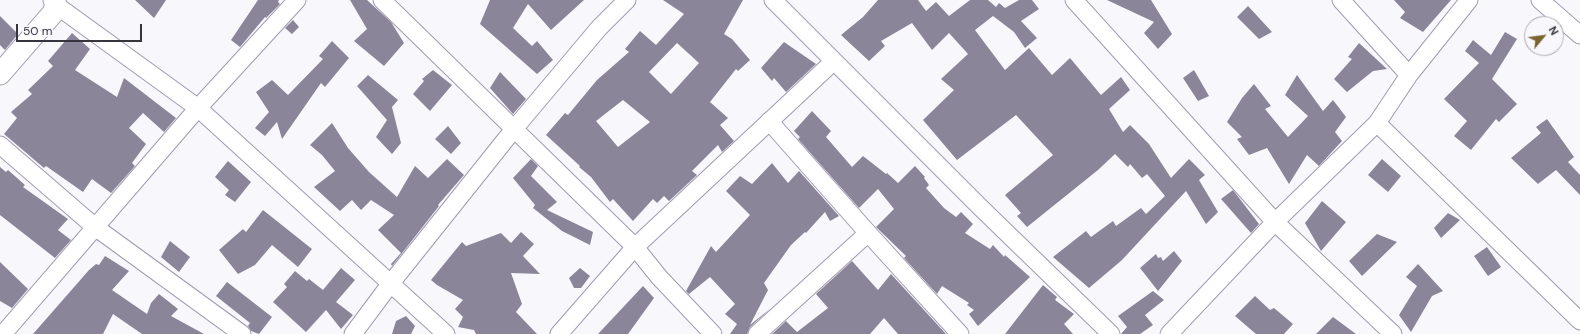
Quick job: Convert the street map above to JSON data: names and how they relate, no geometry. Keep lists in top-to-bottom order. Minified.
{"scale_bar":"50 m","north":"top right"}
